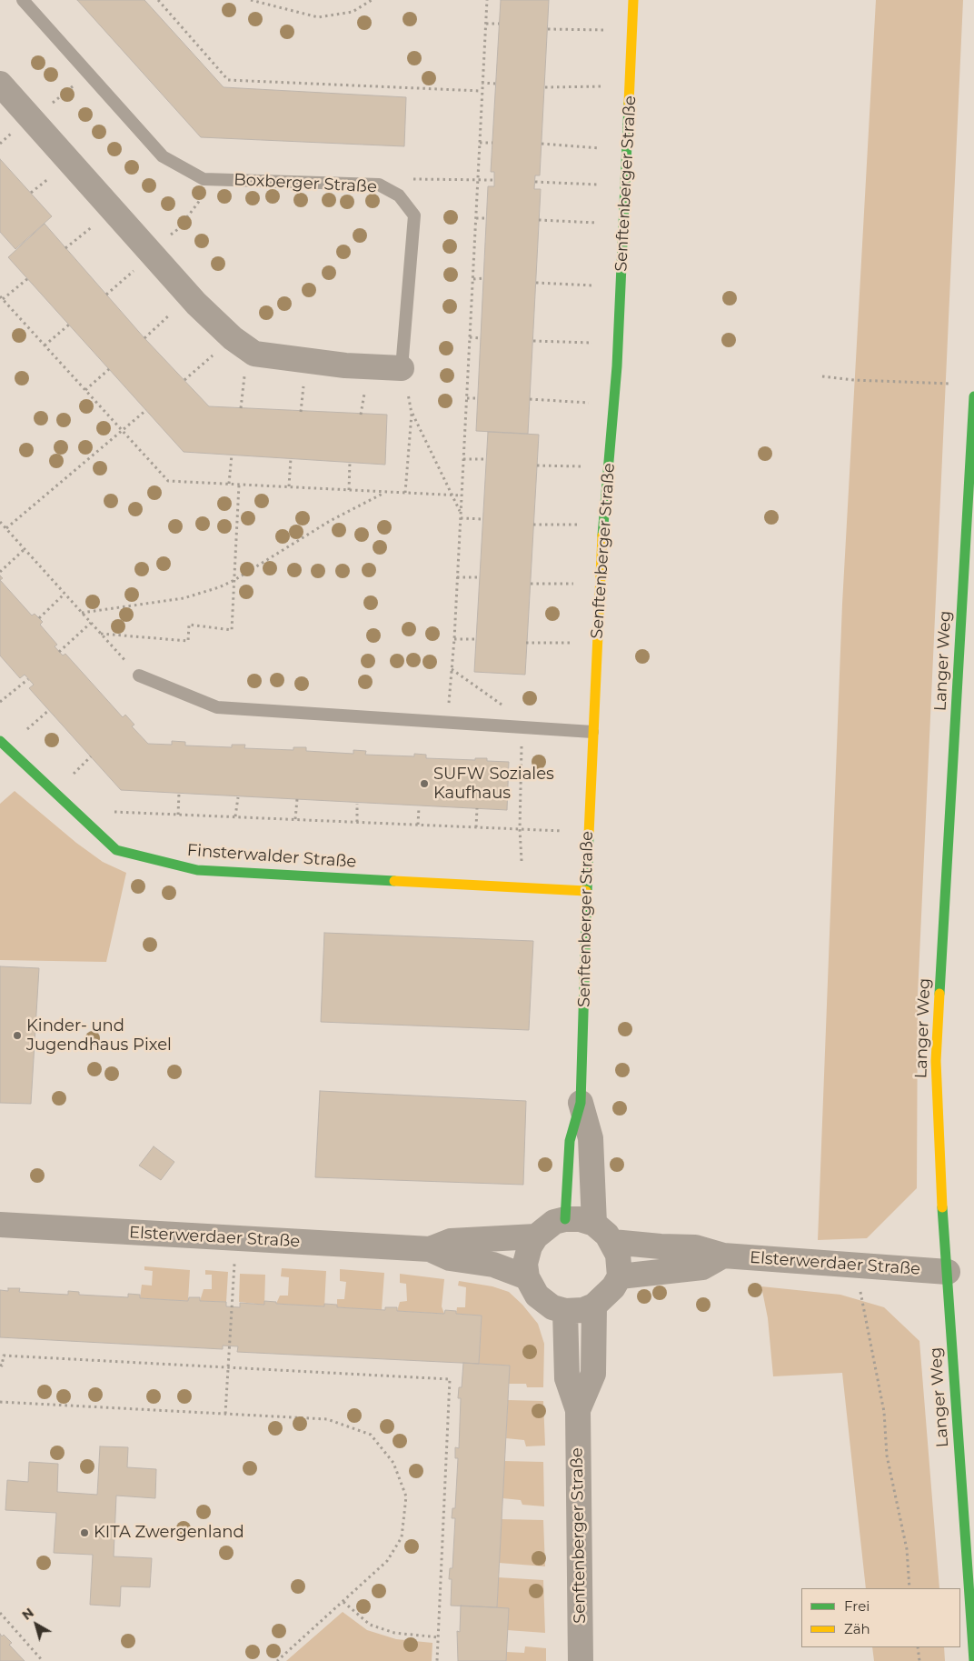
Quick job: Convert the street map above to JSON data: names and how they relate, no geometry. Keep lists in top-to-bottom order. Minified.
{"streets":{"street":["Senftenberger Straße","Langer Weg","Finsterwalder Straße","Elsterwerdaer Straße"],"lane":["Boxberger Straße"]},"crossings":[["Senftenberger Straße","Finsterwalder Straße"],["Senftenberger Straße","Elsterwerdaer Straße"],["Langer Weg","Elsterwerdaer Straße"]],"places":["SUFW Soziales Kaufhaus","Kinder- und Jugendhaus Pixel","KITA Zwergenland"],"legend":["Frei","Zäh"],"north":"top left"}
